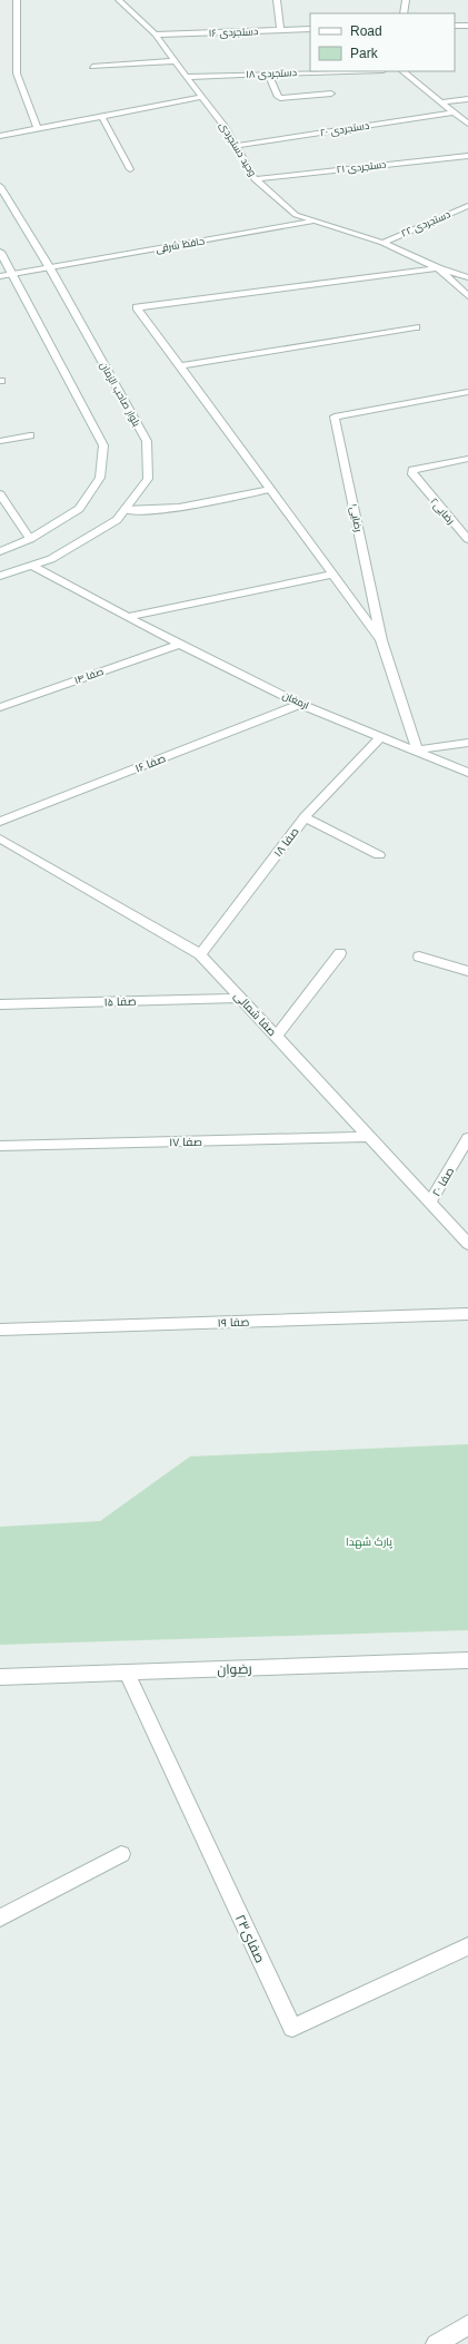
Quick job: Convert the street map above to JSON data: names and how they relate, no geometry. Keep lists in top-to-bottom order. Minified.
{"streets":{"street":["دستجردی ۱۶","دستجردی ۱۸","دستجردی ۲۰","وحید دستجردی","دستجردی ۲۱","دستجردی ۲۲","حافظ شرقی","بلوار صاحب الزمان","رضایی۲","رضایی۱","صفا ۱۴","ارمغان","صفا ۱۶","صفا ۱۸","صفا ۱۵","صفا شمالی","صفا ۱۷","صفا ۲۰","صفا ۱۹","رضوان","صفای۲۳"]},"crossings":[["دستجردی ۱۶","وحید دستجردی"],["دستجردی ۱۸","وحید دستجردی"],["دستجردی ۲۰","وحید دستجردی"],["وحید دستجردی","دستجردی ۲۱"],["وحید دستجردی","دستجردی ۲۲"],["وحید دستجردی","حافظ شرقی"],["حافظ شرقی","بلوار صاحب الزمان"],["بلوار صاحب الزمان","ارمغان"],["رضایی۱","ارمغان"],["صفا ۱۴","ارمغان"],["ارمغان","صفا ۱۶"],["ارمغان","صفا ۱۸"],["صفا ۱۸","صفا شمالی"],["صفا ۱۵","صفا شمالی"],["صفا شمالی","صفا ۱۷"],["صفا شمالی","صفا ۲۰"],["رضوان","صفای۲۳"]],"parks":["پارک شهدا"],"legend":["Road","Park"]}
